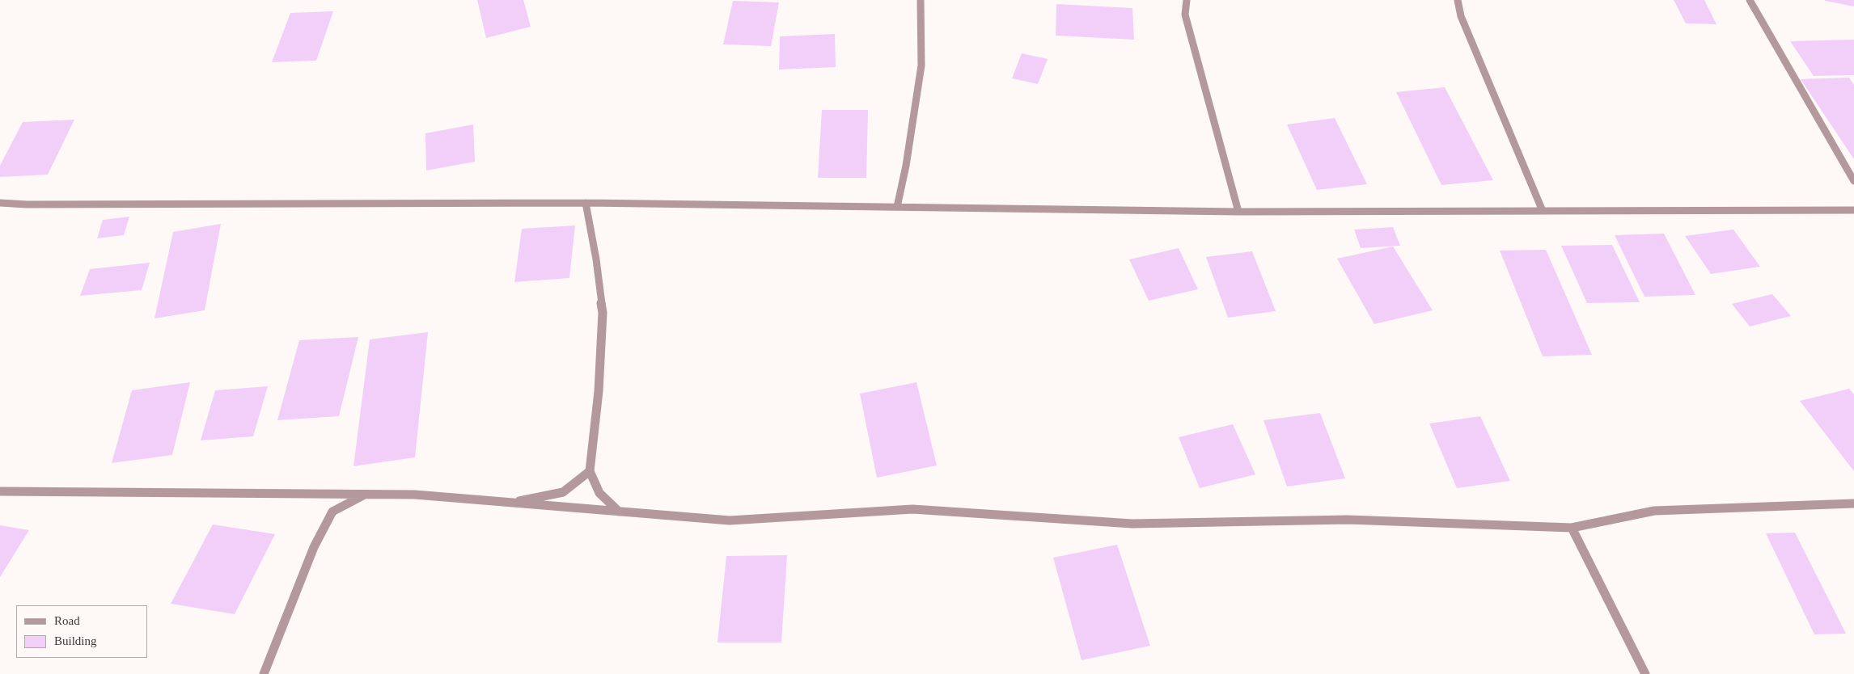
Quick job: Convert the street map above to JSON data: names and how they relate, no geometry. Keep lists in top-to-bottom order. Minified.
{"legend":["Road","Building"]}
